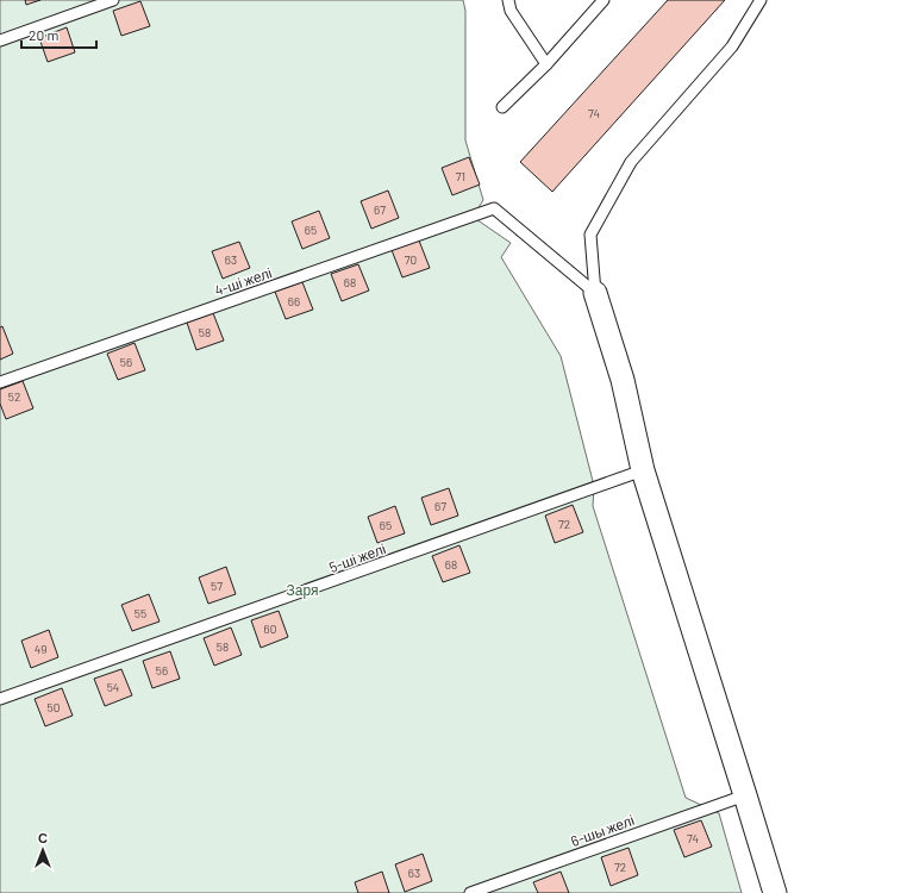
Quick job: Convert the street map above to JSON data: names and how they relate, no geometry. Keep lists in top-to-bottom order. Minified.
{"streets":{"lane":["4-ші желі","5-ші желі","6-шы желі"]},"parks":["Заря"],"house_numbers":["74","71","67","65","63","70","68","66","58","56","52","67","72","65","68","57","55","60","58","49","56","54","50","74","72","63"],"scale_bar":"20 m","north":"top"}
